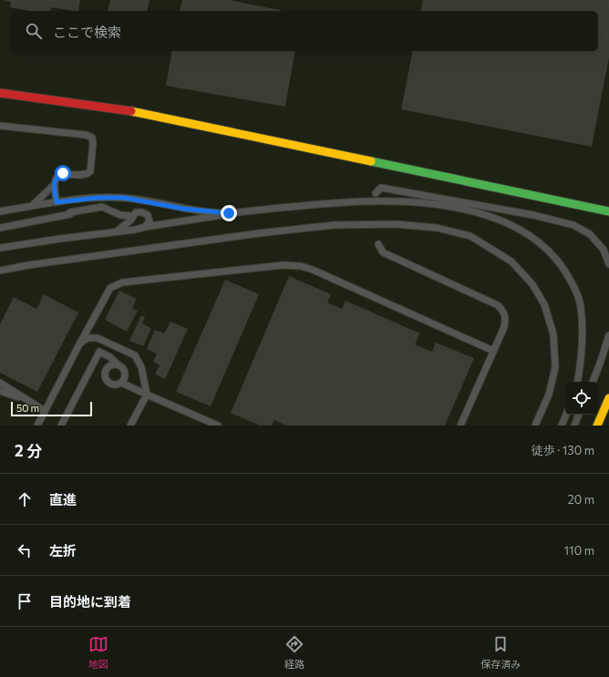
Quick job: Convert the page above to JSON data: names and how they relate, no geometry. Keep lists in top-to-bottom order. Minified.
{"scale_bar":"50 m","page":{"search":"ここで検索","scale":"50 m","heading":["2 分","徒歩 · 130 m"],"list":[["直進","20 m"],["左折","110 m"],"目的地に到着"],"nav":["地図","経路","保存済み"]}}
